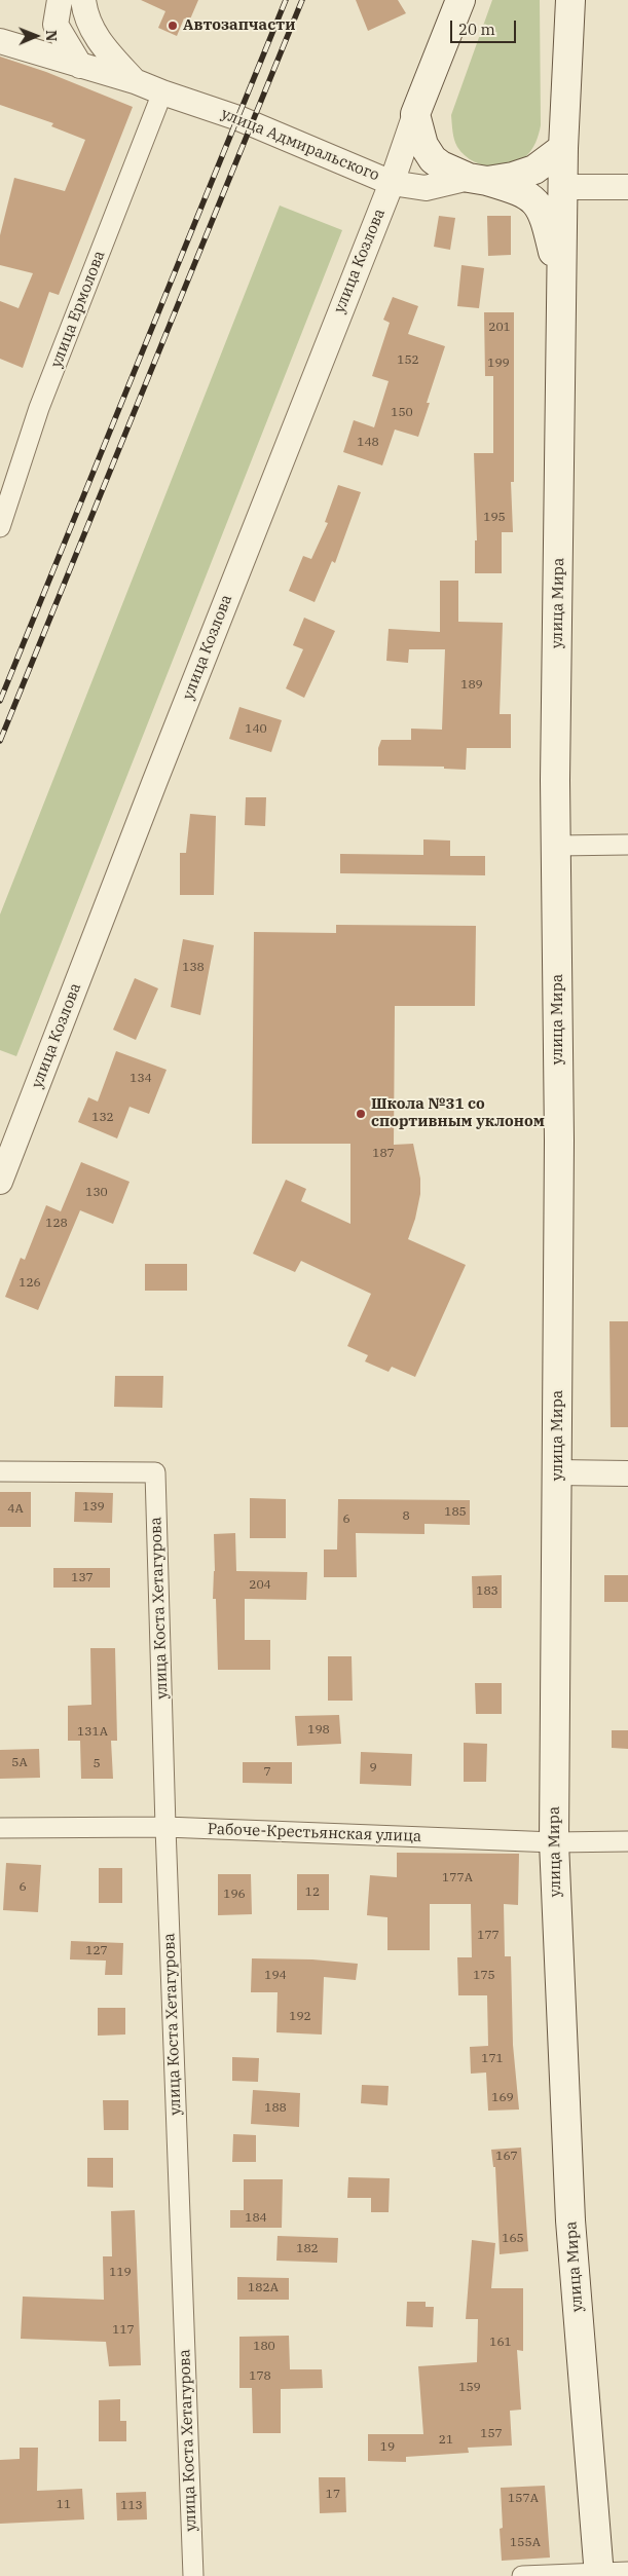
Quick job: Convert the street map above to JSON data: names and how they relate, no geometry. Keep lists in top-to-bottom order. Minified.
{"streets":{"main road":["улица Мира"],"street":["улица Адмиральского","улица Козлова","улица Ермолова","улица Коста Хетагурова","Рабоче-Крестьянская улица"]},"crossings":[["улица Адмиральского","улица Козлова"],["улица Адмиральского","улица Ермолова"],["улица Адмиральского","улица Мира"],["улица Козлова","улица Мира"],["улица Мира","Рабоче-Крестьянская улица"],["улица Коста Хетагурова","Рабоче-Крестьянская улица"]],"places":["Автозапчасти","Школа №31 со спортивным уклоном"],"house_numbers":["201","152","199","150","148","195","189","140","138","134","132","187","130","128","126","139","4А","185","8","6","137","204","183","198","131А","5А","5","9","7","177А","6","12","196","177","127","194","175","192","171","169","188","167","184","165","182","119","182А","117","161","180","178","159","157","21","19","17","157А","11","113","155А"],"scale_bar":"20 m","north":"right"}
